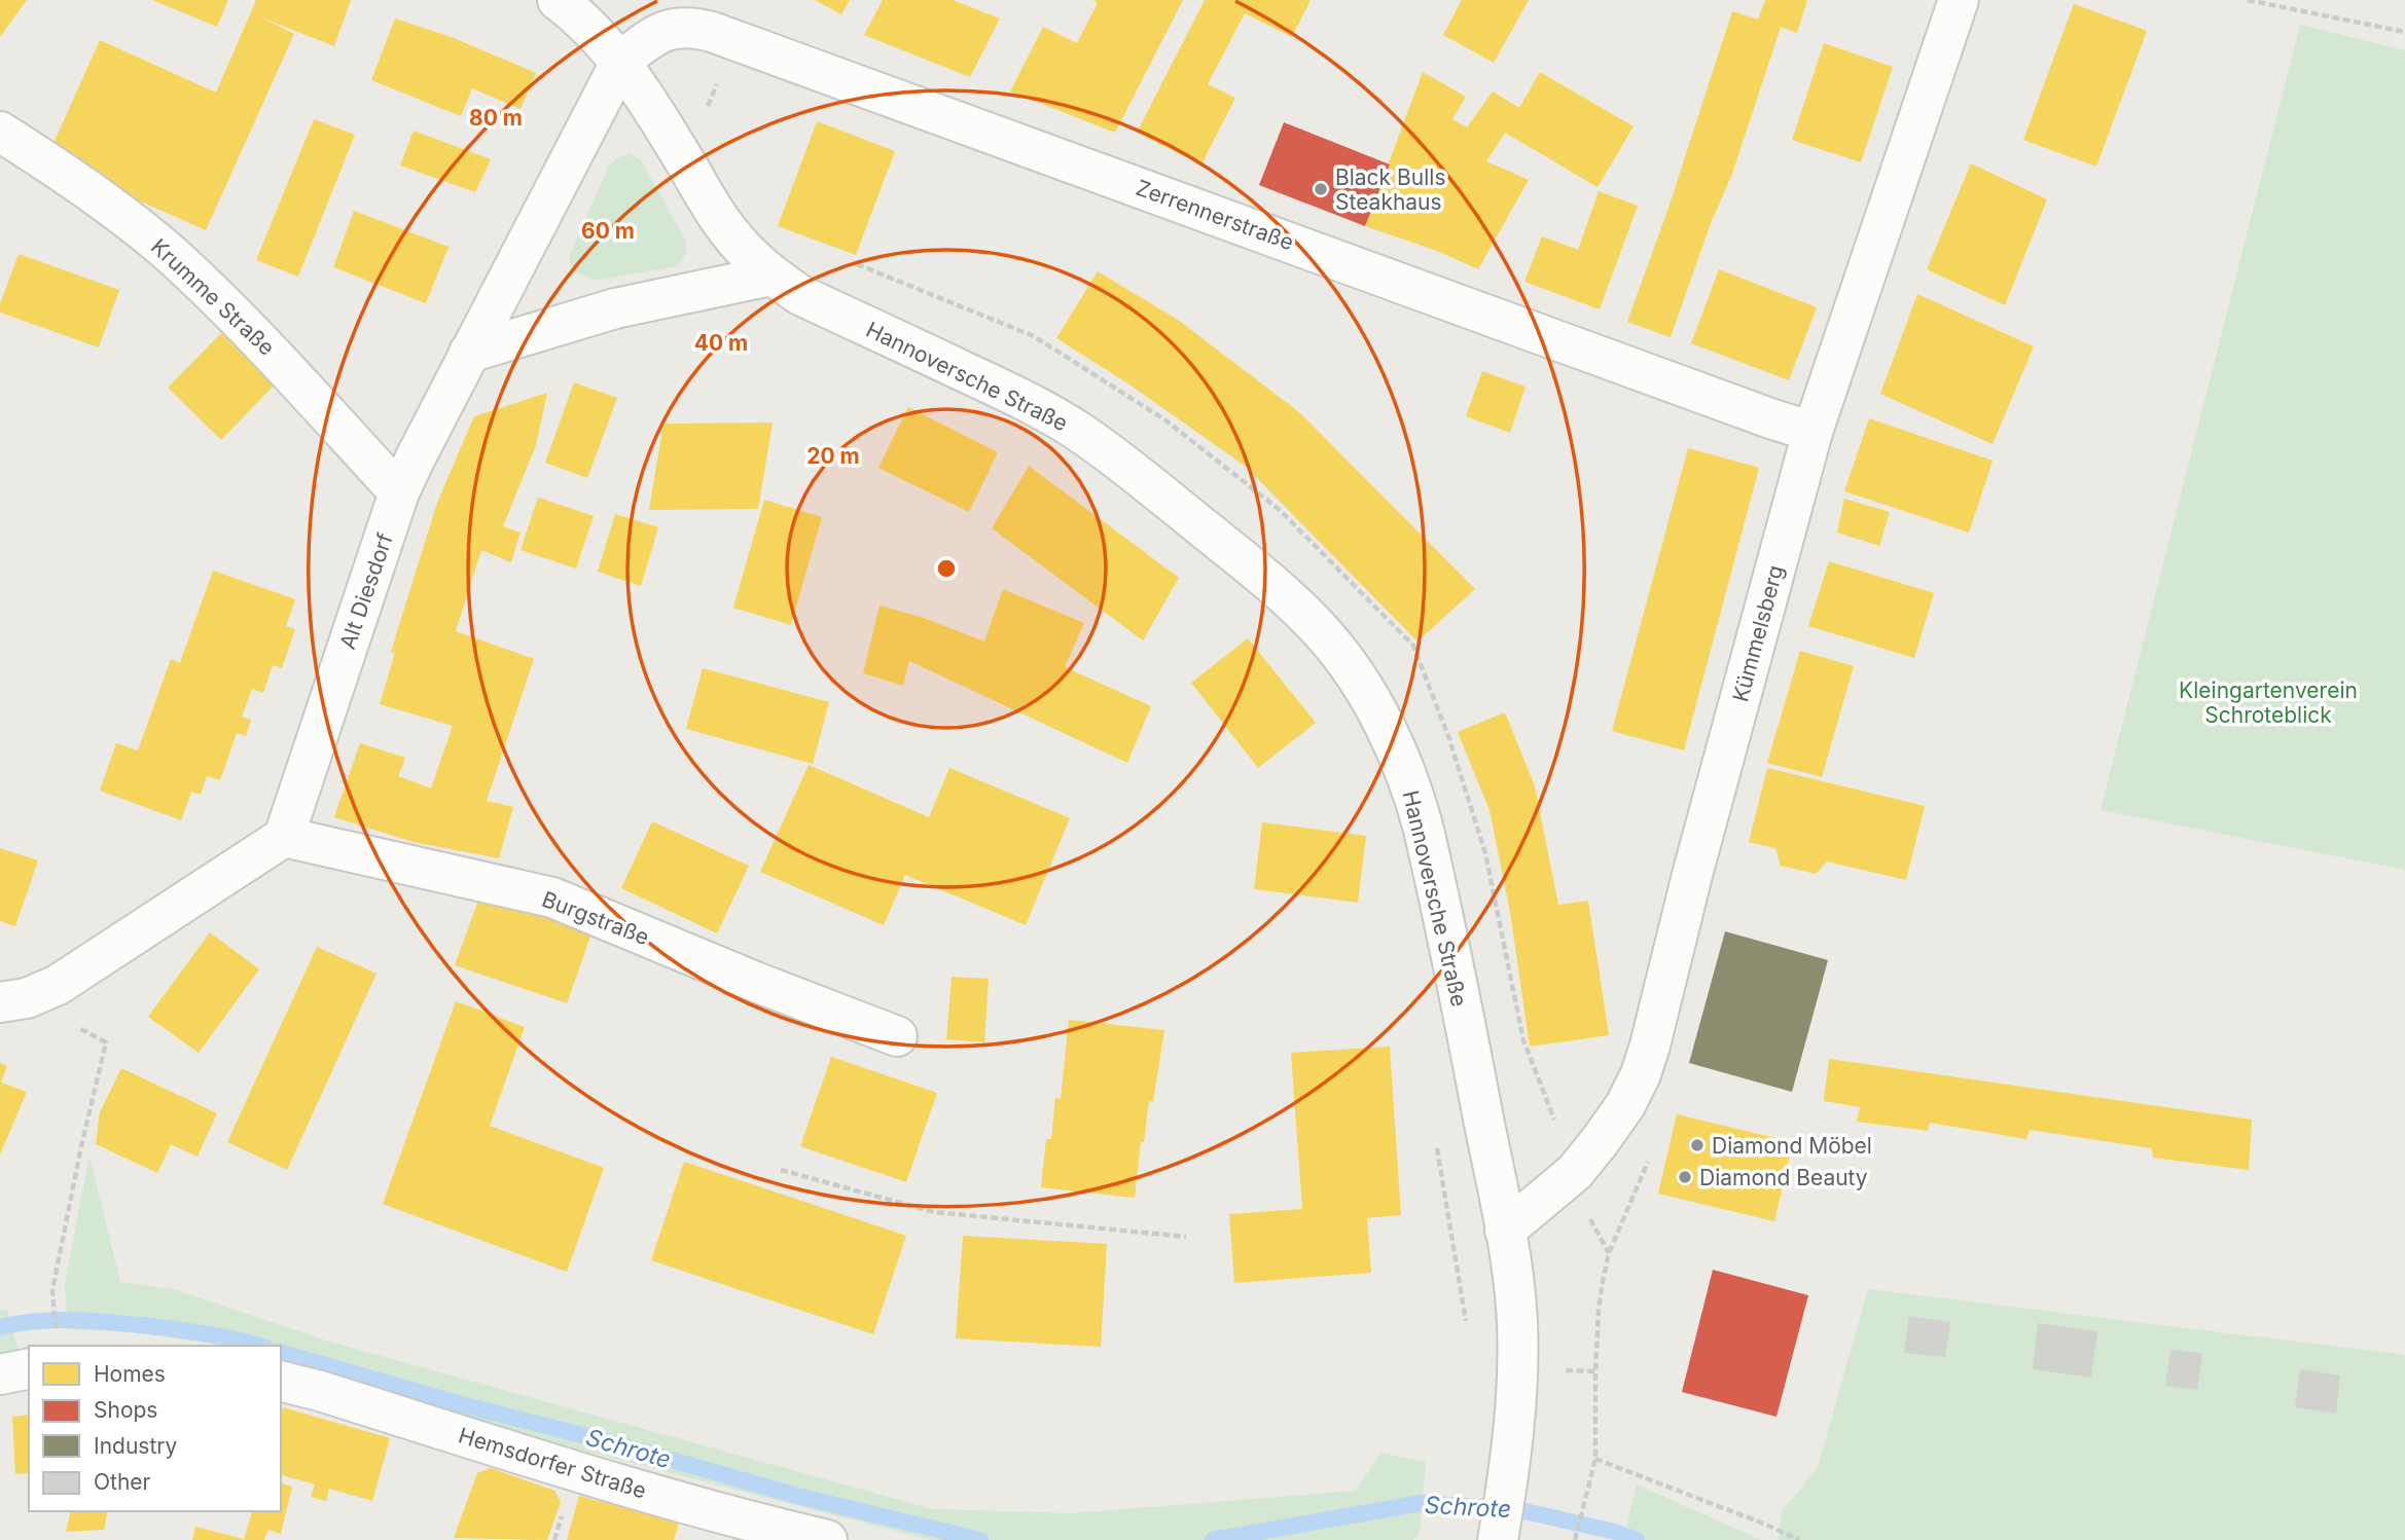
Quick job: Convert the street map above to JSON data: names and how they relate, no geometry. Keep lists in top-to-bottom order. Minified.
{"streets":{"street":["Zerrennerstraße","Krumme Straße","Hannoversche Straße","Alt Diesdorf","Kümmelsberg","Burgstraße","Hemsdorfer Straße"]},"crossings":[["Zerrennerstraße","Hannoversche Straße"],["Zerrennerstraße","Alt Diesdorf"],["Zerrennerstraße","Kümmelsberg"],["Krumme Straße","Alt Diesdorf"],["Hannoversche Straße","Alt Diesdorf"],["Hannoversche Straße","Kümmelsberg"],["Alt Diesdorf","Burgstraße"]],"water":["Schrote"],"parks":["Kleingartenverein Schroteblick"],"places":["Black Bulls Steakhaus","Diamond Möbel","Diamond Beauty"],"legend":["Homes","Shops","Industry","Other"],"rings":["80 m","60 m","40 m","20 m"]}
